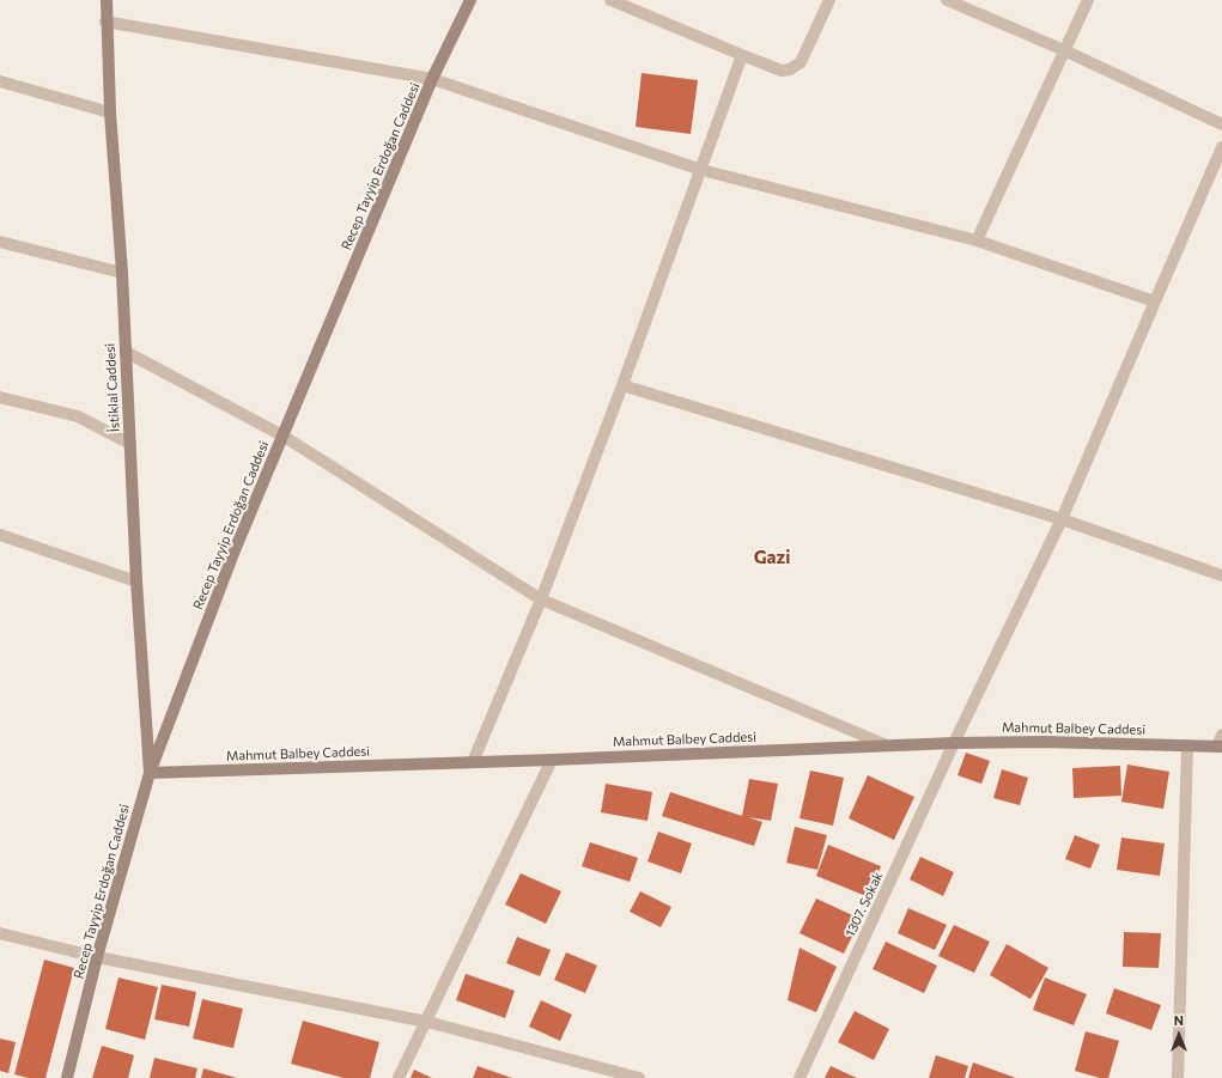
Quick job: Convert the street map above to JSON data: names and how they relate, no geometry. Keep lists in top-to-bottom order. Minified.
{"streets":{"street":["Recep Tayyip Erdoğan Caddesi","İstiklal Caddesi","Mahmut Balbey Caddesi","1307. Sokak"]},"crossings":[["Recep Tayyip Erdoğan Caddesi","İstiklal Caddesi"],["Recep Tayyip Erdoğan Caddesi","Mahmut Balbey Caddesi"],["İstiklal Caddesi","Mahmut Balbey Caddesi"],["Mahmut Balbey Caddesi","1307. Sokak"]],"districts":["Gazi"],"north":"top"}
